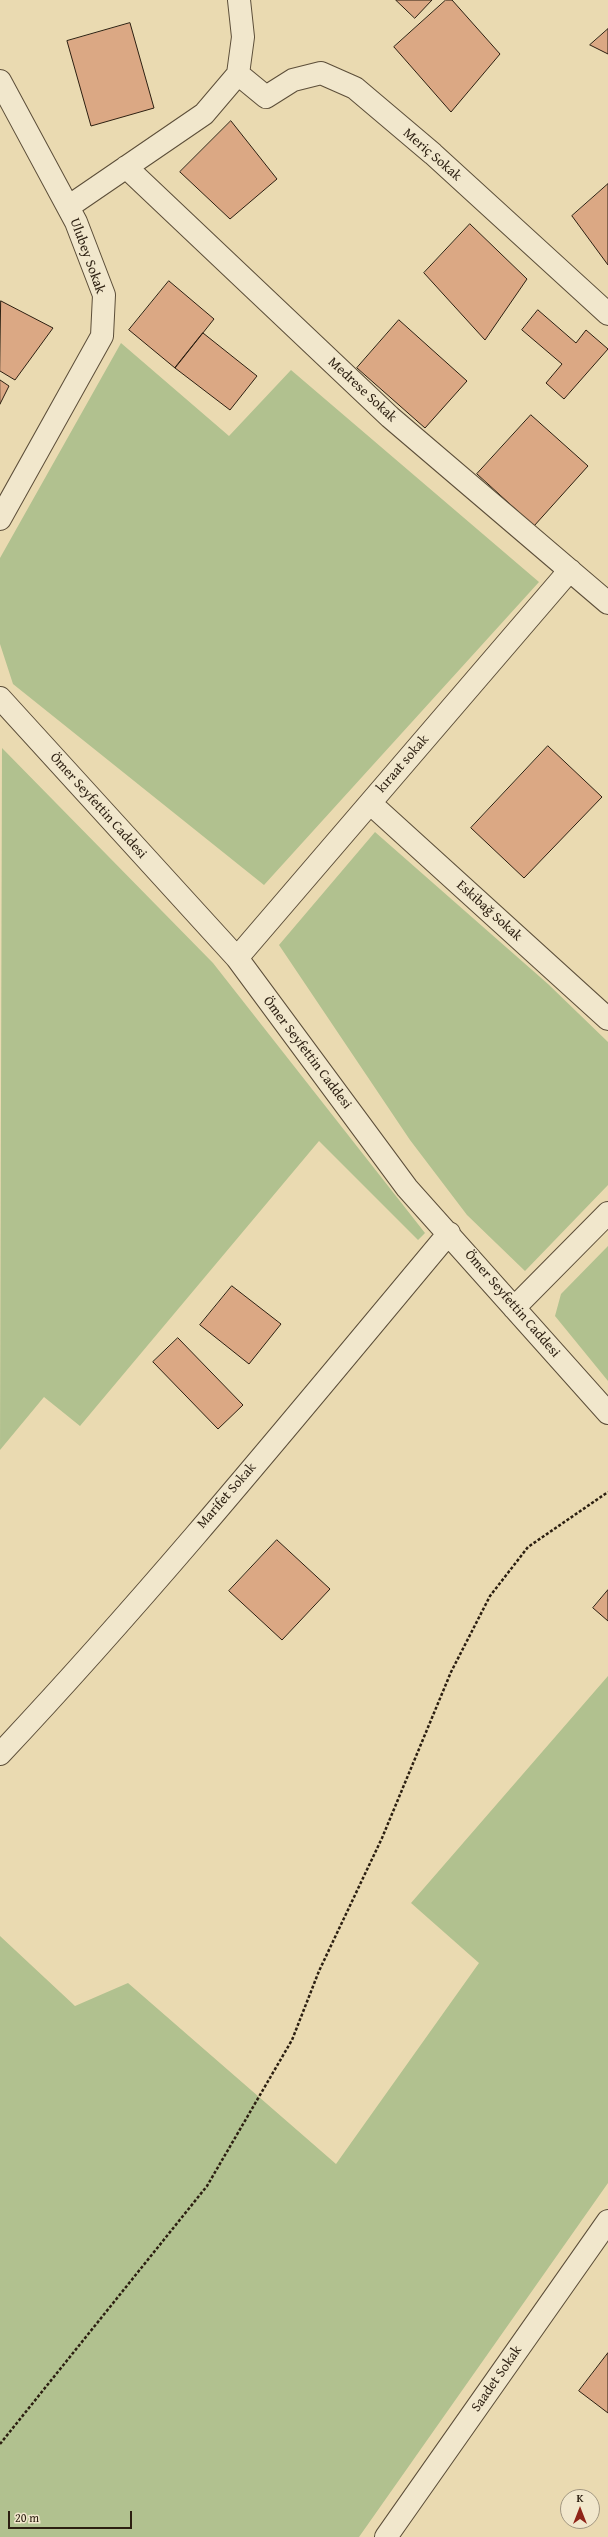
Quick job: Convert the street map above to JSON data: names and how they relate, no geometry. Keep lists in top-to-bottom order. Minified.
{"streets":{"street":["Meriç Sokak","Ulubey Sokak","Medrese Sokak","kıraat sokak","Ömer Seyfettin Caddesi","Eskibağ Sokak","Marifet Sokak","Saadet Sokak"]},"crossings":[["Medrese Sokak","kıraat sokak"],["kıraat sokak","Ömer Seyfettin Caddesi"],["kıraat sokak","Eskibağ Sokak"],["Ömer Seyfettin Caddesi","Marifet Sokak"]],"scale_bar":"20 m","north":"top"}
